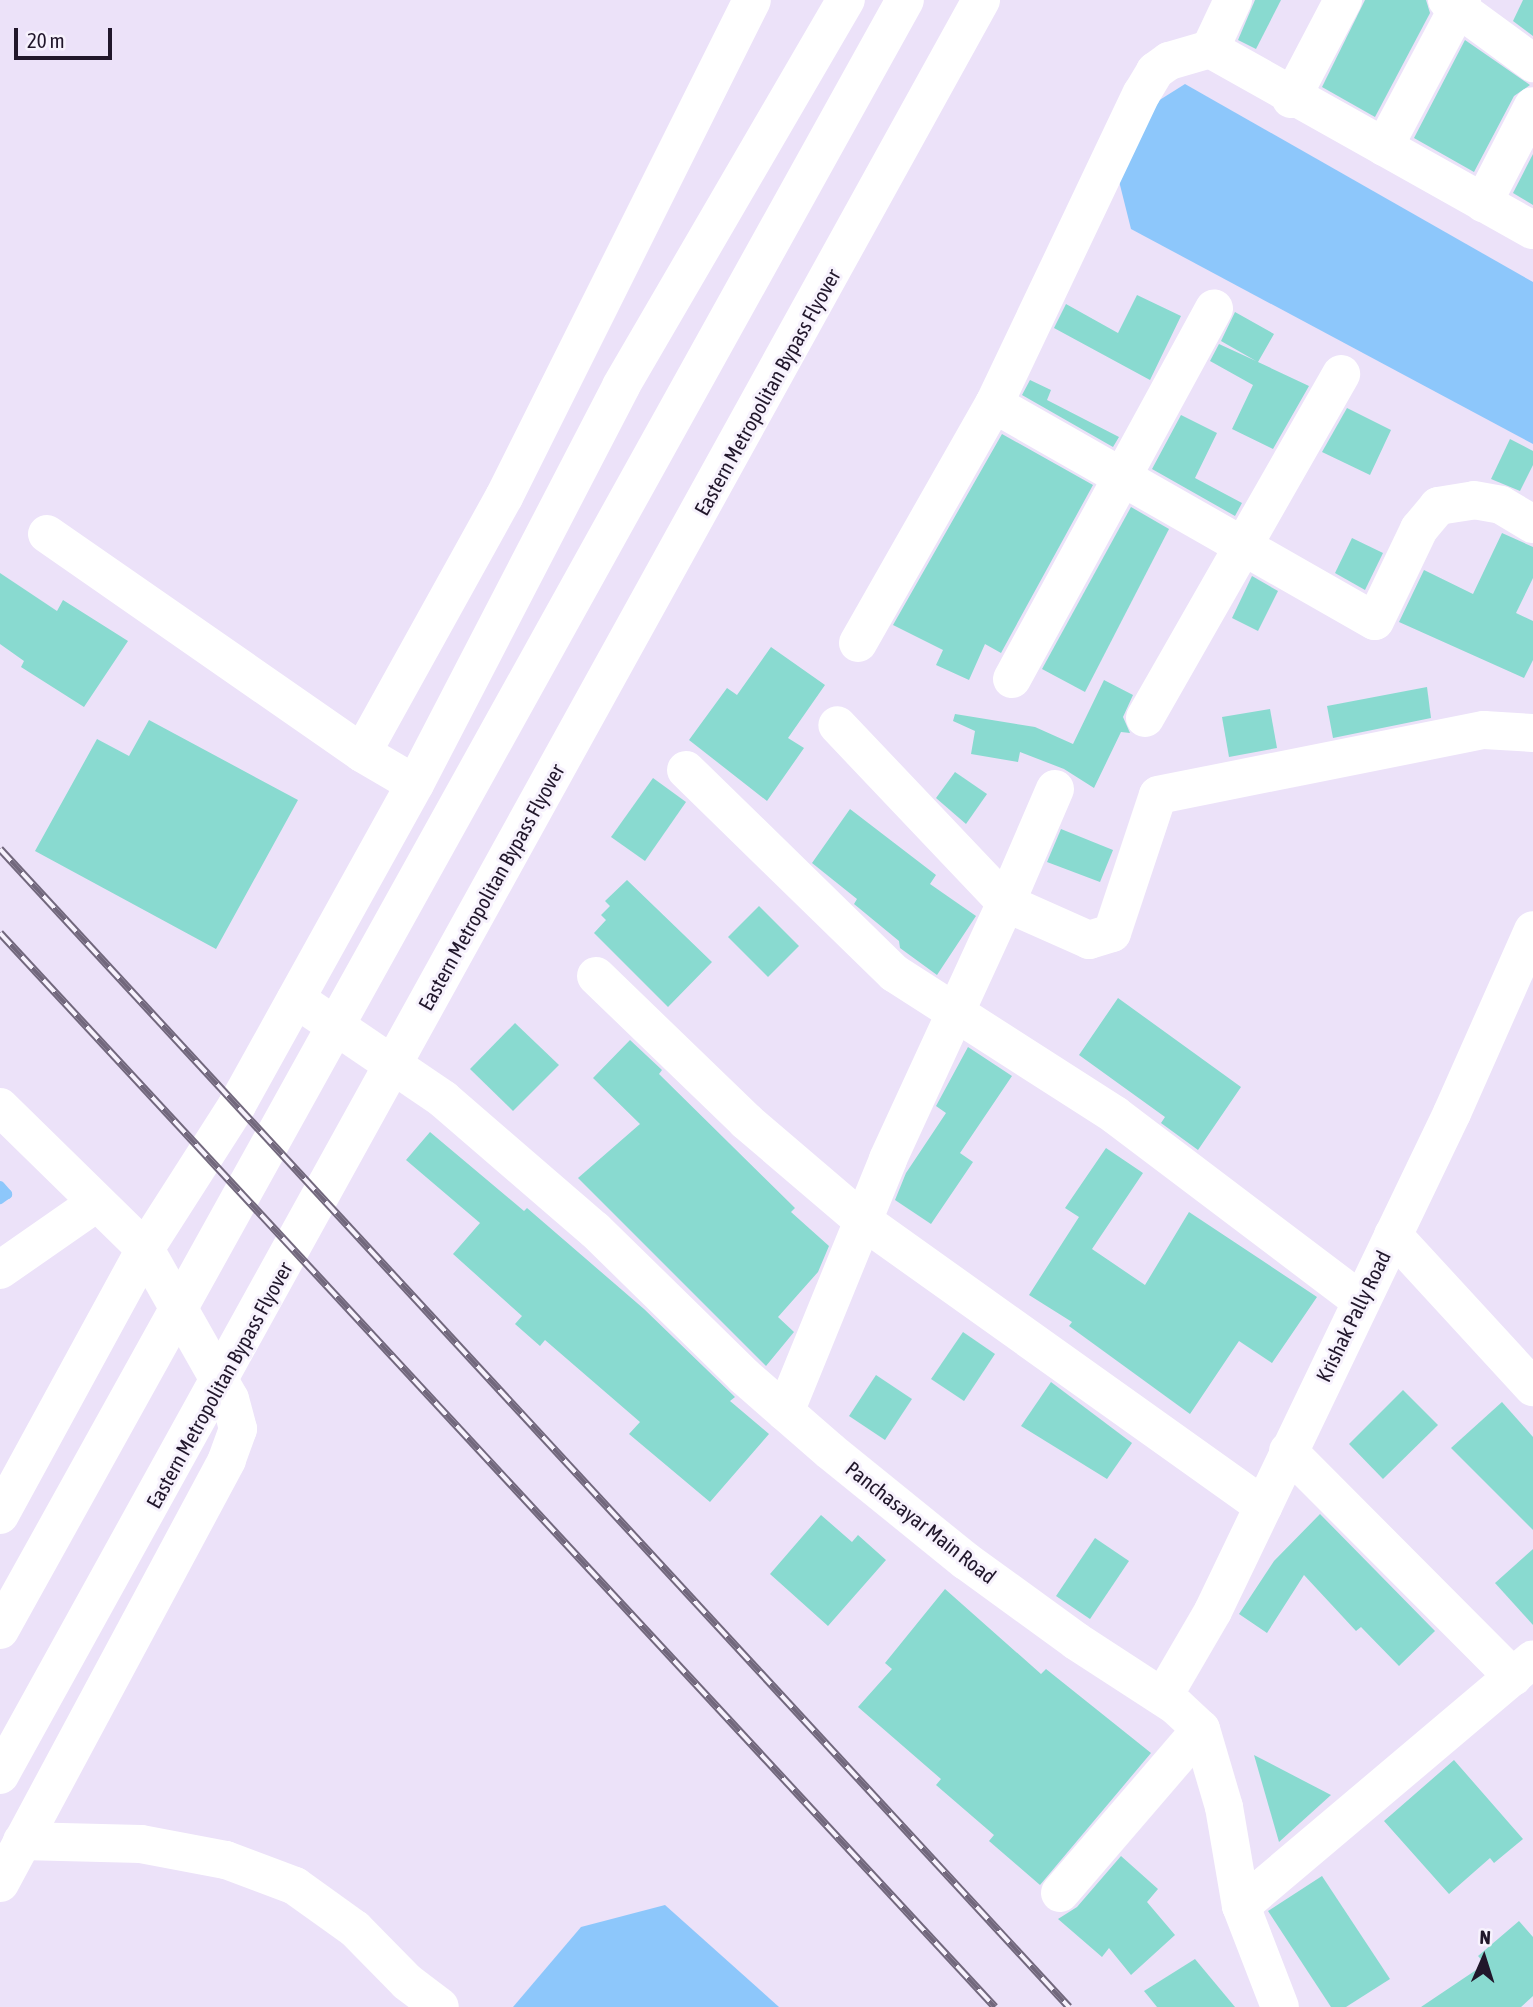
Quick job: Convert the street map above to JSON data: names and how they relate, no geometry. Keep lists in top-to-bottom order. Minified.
{"streets":{"street":["Eastern Metropolitan Bypass Flyover","Krishak Pally Road","Panchasayar Main Road"]},"crossings":[["Krishak Pally Road","Panchasayar Main Road"]],"scale_bar":"20 m","north":"top"}
